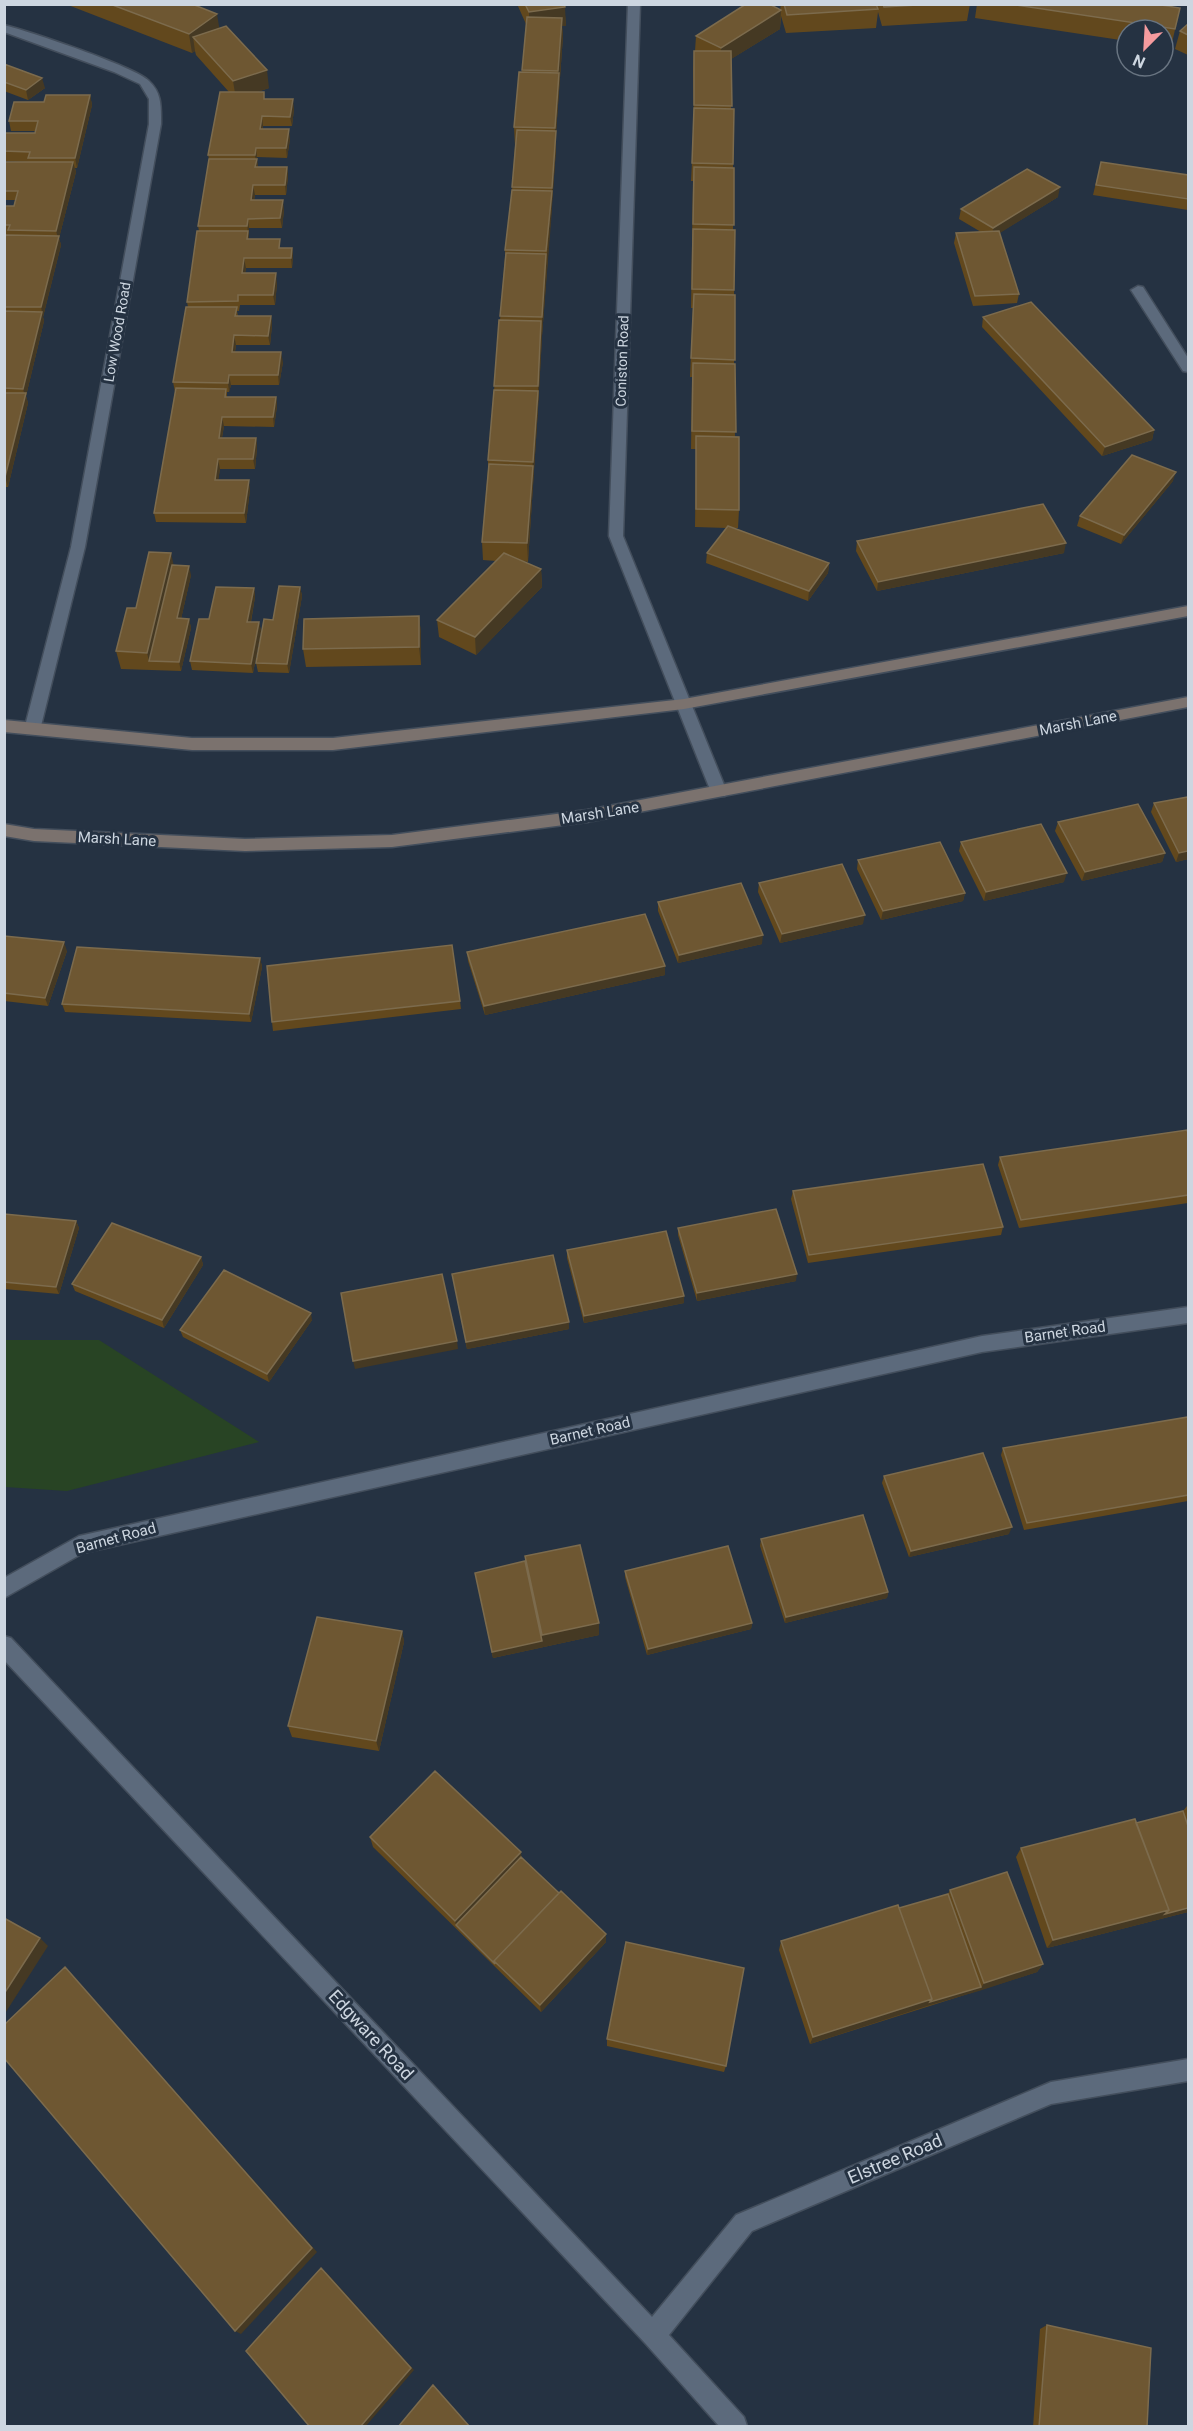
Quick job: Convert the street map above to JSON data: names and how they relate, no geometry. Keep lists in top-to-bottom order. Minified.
{"streets":{"main road":["Marsh Lane"],"street":["Low Wood Road","Coniston Road","Barnet Road","Edgware Road","Elstree Road"]},"crossings":[["Coniston Road","Marsh Lane"],["Edgware Road","Elstree Road"]],"north":"bottom left"}
